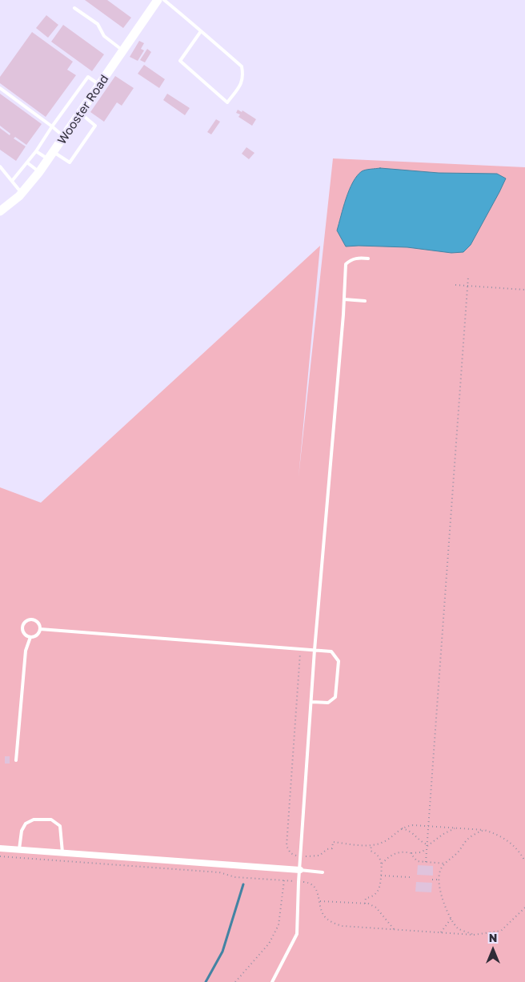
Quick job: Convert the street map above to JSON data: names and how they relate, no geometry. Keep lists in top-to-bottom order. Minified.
{"streets":{"street":["Wooster Road"]},"north":"top"}
